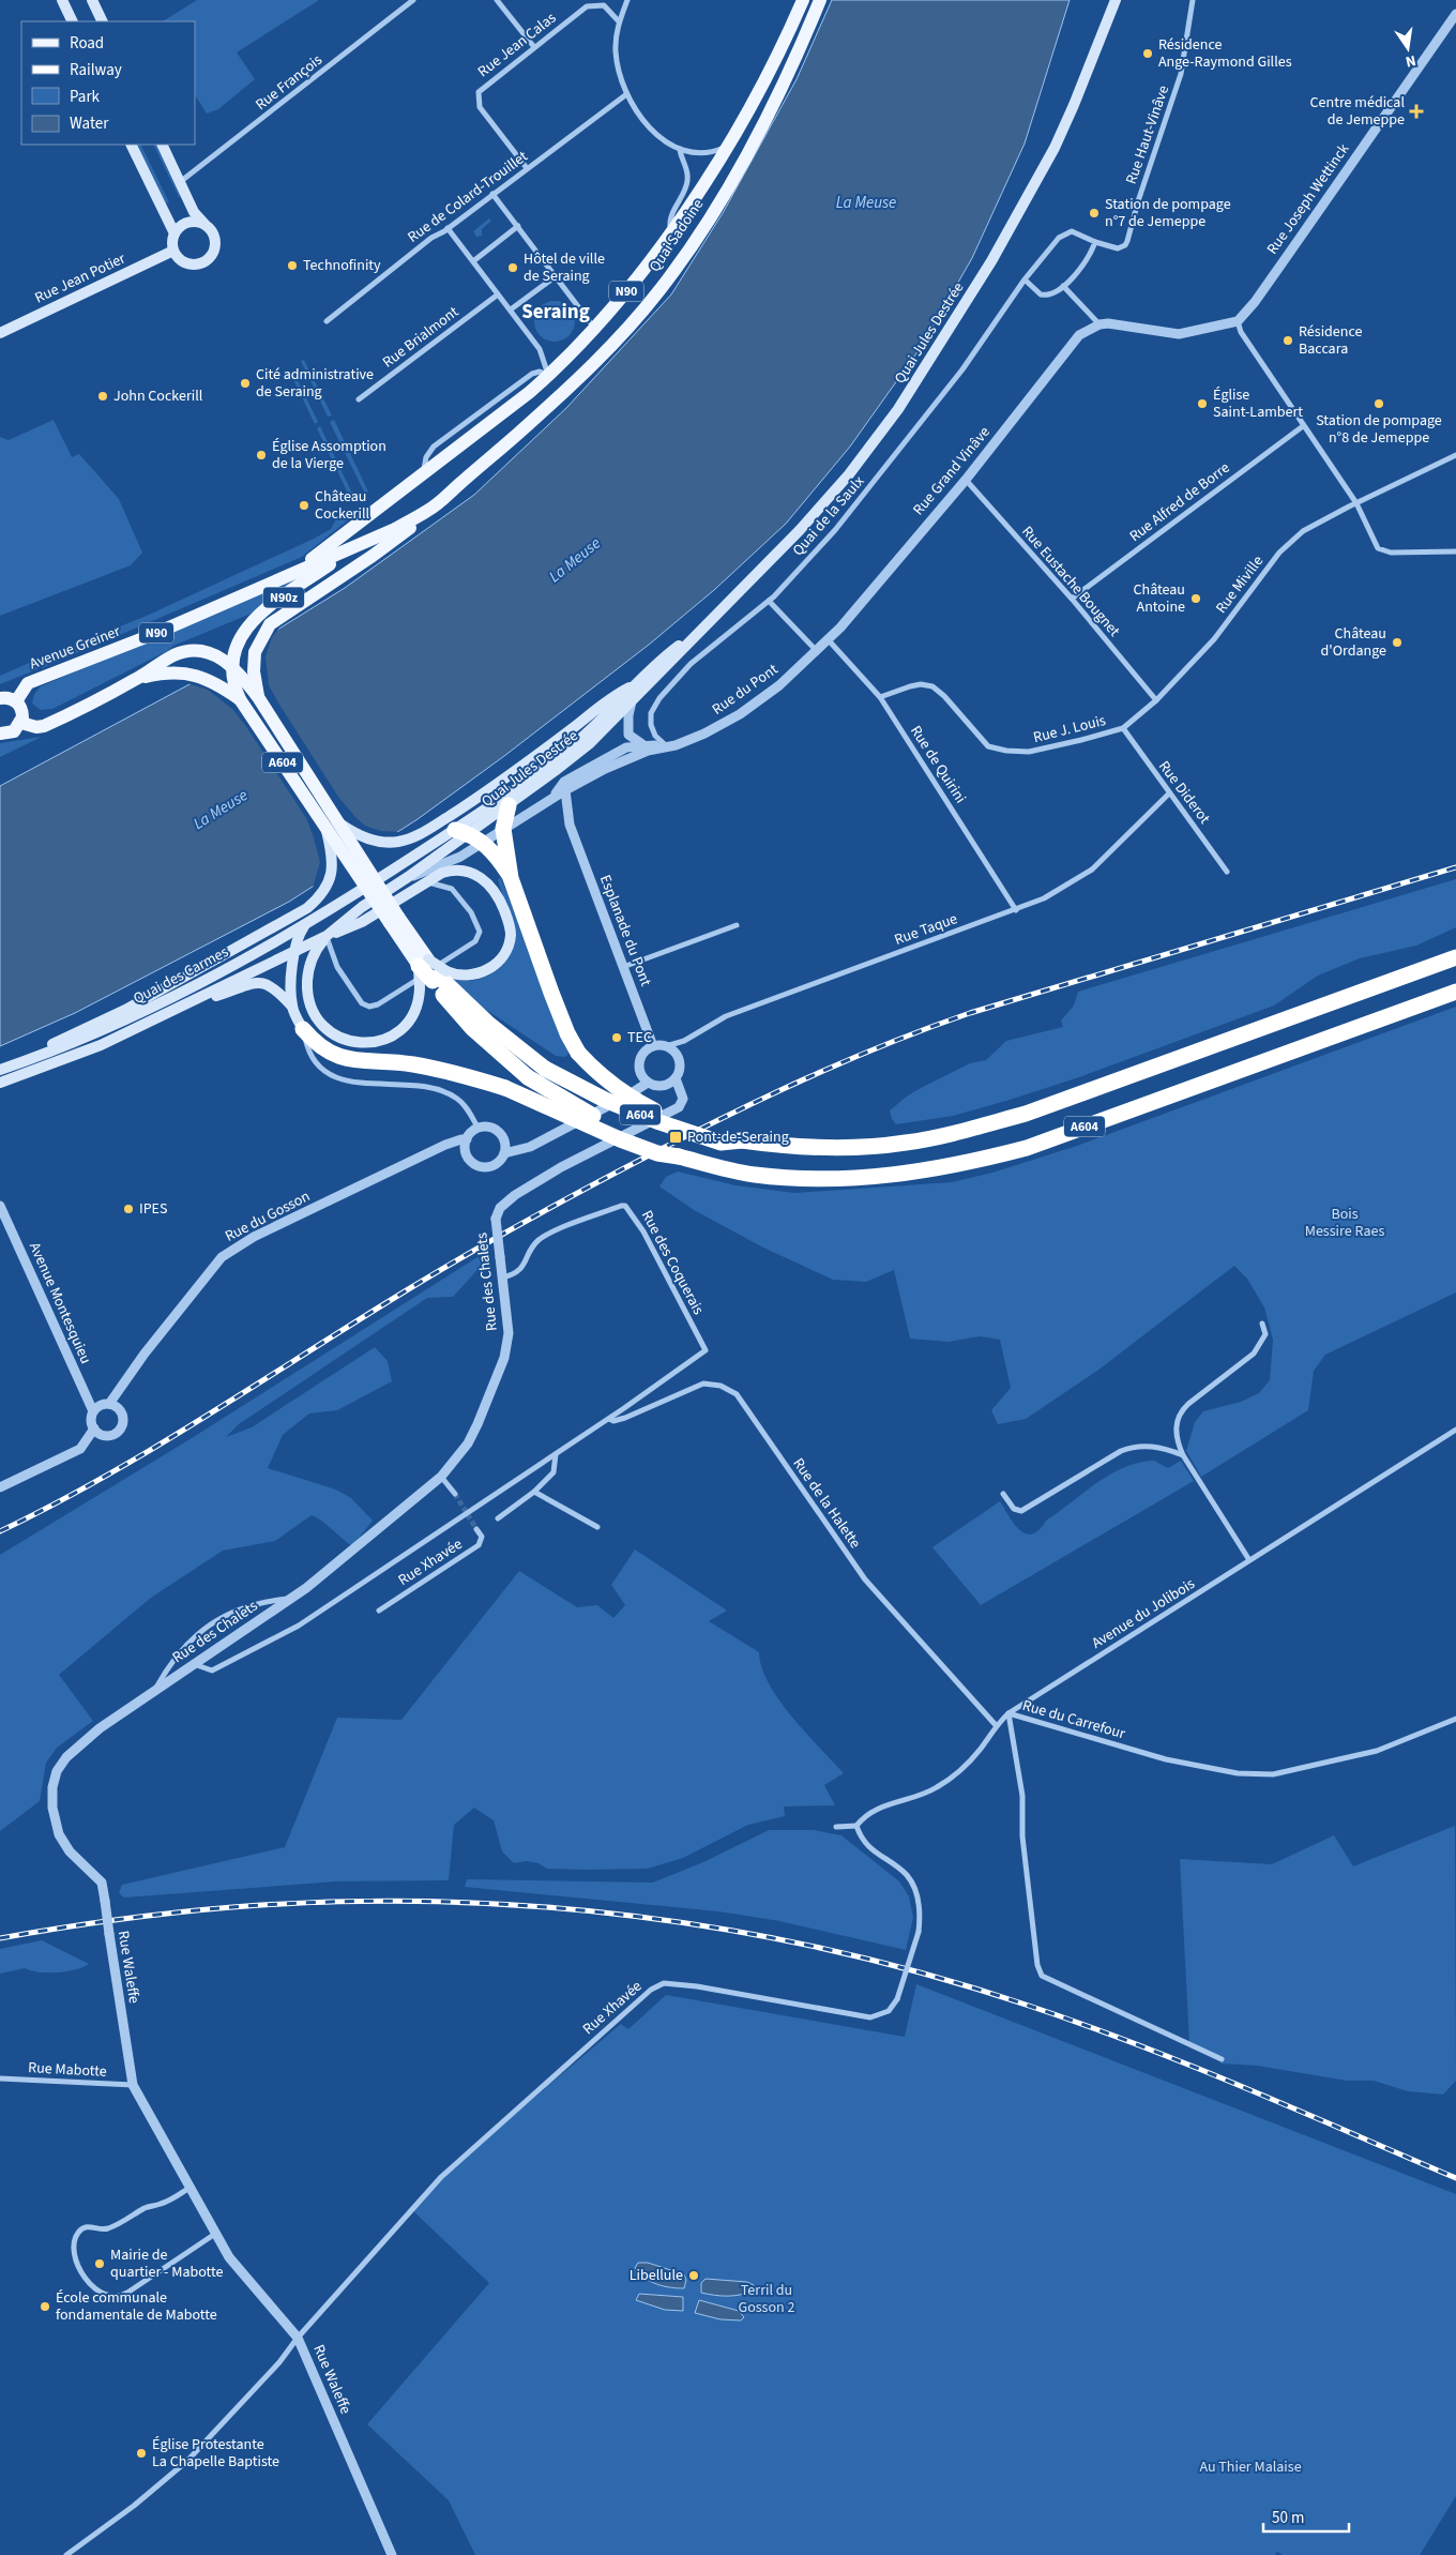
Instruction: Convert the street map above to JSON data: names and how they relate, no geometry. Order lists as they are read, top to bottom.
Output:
{
  "streets": {
    "highway": ["A604"],
    "main road": [
      "Quai Sadoine",
      "Rue Jean Potier",
      "N90",
      "Quai Jules Destrée",
      "N90z",
      "Avenue Greiner",
      "Quai des Carmes"
    ],
    "street": [
      "Rue Jean Calas",
      "Rue François",
      "Rue Haut-Vinâve",
      "Rue de Colard-Trouillet",
      "Rue Joseph Wettinck",
      "Rue Brialmont",
      "Rue Grand Vinâve",
      "Rue Alfred de Borre",
      "Quai de la Saulx",
      "Rue Eustache Bougnet",
      "Rue Miville",
      "Rue du Pont",
      "Rue J. Louis",
      "Rue de Quirini",
      "Rue Diderot",
      "Rue Taque",
      "Esplanade du Pont",
      "Rue du Gosson",
      "Rue des Coquerais",
      "Rue des Chalets",
      "Avenue Montesquieu",
      "Rue de la Halette",
      "Rue Xhavée",
      "Avenue du Jolibois",
      "Rue du Carrefour",
      "Rue Waleffe",
      "Rue Mabotte"
    ]
  },
  "crossings": [
    ["Rue Jean Calas", "Rue de Colard-Trouillet"],
    ["Rue Haut-Vinâve", "Quai de la Saulx"],
    ["Quai Sadoine", "N90z"],
    ["Quai Sadoine", "Avenue Greiner"],
    ["Quai Jules Destrée", "A604"],
    ["Quai Jules Destrée", "Quai des Carmes"],
    ["Rue Grand Vinâve", "Rue Eustache Bougnet"],
    ["Rue Grand Vinâve", "Rue du Pont"],
    ["Rue Grand Vinâve", "Rue de Quirini"],
    ["Rue Alfred de Borre", "Rue Eustache Bougnet"],
    ["Quai de la Saulx", "Rue du Pont"],
    ["Rue Eustache Bougnet", "Rue Miville"],
    ["Rue Eustache Bougnet", "Rue J. Louis"],
    ["Rue Miville", "Rue J. Louis"],
    ["N90z", "Avenue Greiner"],
    ["N90z", "A604"],
    ["Rue du Pont", "Rue de Quirini"],
    ["Rue J. Louis", "Rue de Quirini"],
    ["Rue J. Louis", "Rue Diderot"],
    ["A604", "Quai des Carmes"],
    ["Rue de Quirini", "Rue Taque"],
    ["Rue Diderot", "Rue Taque"],
    ["Rue Taque", "Esplanade du Pont"],
    ["Rue Taque", "Rue des Chalets"],
    ["Esplanade du Pont", "Rue des Chalets"],
    ["Rue du Gosson", "Avenue Montesquieu"],
    ["Rue des Coquerais", "Rue des Chalets"],
    ["Rue des Coquerais", "Rue de la Halette"],
    ["Rue des Chalets", "Rue Waleffe"],
    ["Rue de la Halette", "Avenue du Jolibois"],
    ["Rue Xhavée", "Avenue du Jolibois"],
    ["Rue Xhavée", "Rue Waleffe"],
    ["Avenue du Jolibois", "Rue du Carrefour"],
    ["Rue Waleffe", "Rue Mabotte"]
  ],
  "districts": ["Seraing"],
  "water": ["La Meuse"],
  "parks": ["Bois Messire Raes", "Terril du Gosson 2", "Au Thier Malaise"],
  "places": {
    "other": [
      "Résidence Ange-Raymond Gilles",
      "Station de pompage n°7 de Jemeppe",
      "Technofinity",
      "Hôtel de ville de Seraing",
      "Résidence Baccara",
      "Cité administrative de Seraing",
      "John Cockerill",
      "Église Saint-Lambert",
      "Station de pompage n°8 de Jemeppe",
      "Église Assomption de la Vierge",
      "Château Cockerill",
      "Château Antoine",
      "Château d'Ordange",
      "TEC",
      "IPES",
      "Mairie de quartier - Mabotte",
      "Libellule",
      "École communale fondamentale de Mabotte",
      "Église Protestante La Chapelle Baptiste"
    ],
    "health": ["Centre médical de Jemeppe"],
    "transit": ["Pont-de-Seraing"]
  },
  "legend": [
    "Road",
    "Railway",
    "Park",
    "Water"
  ],
  "scale_bar": "50 m",
  "north": "bottom"
}
